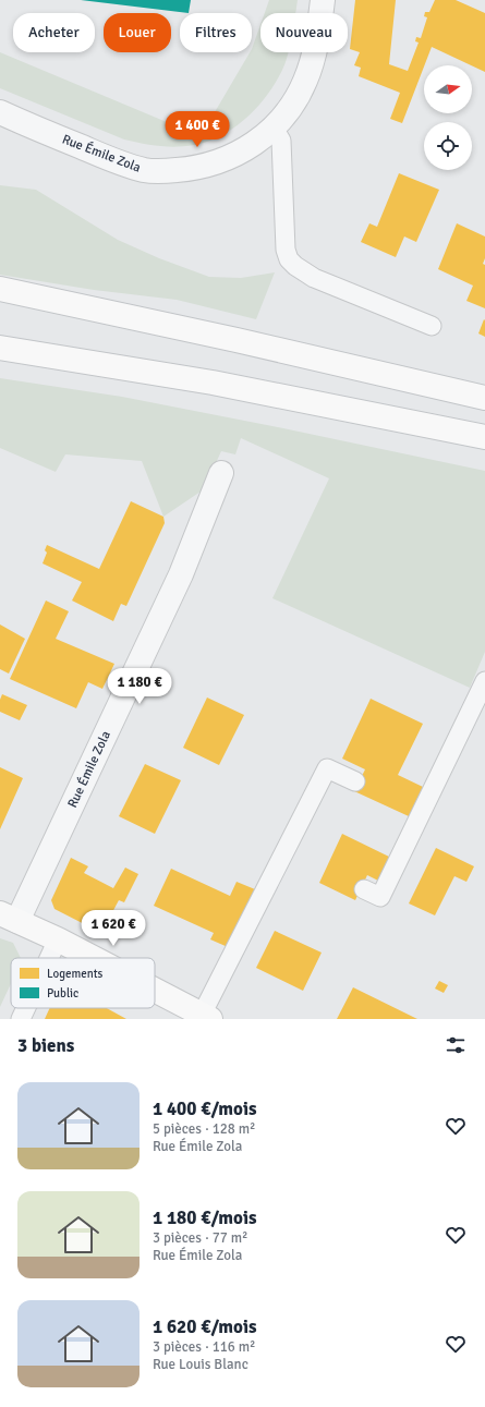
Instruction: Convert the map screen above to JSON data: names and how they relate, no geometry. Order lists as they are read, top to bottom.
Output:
{
  "streets": {
    "street": ["Rue Émile Zola"]
  },
  "legend": ["Logements", "Public"],
  "north": "right",
  "page": {
    "chip": [
      "Acheter",
      "Louer",
      "Filtres",
      "Nouveau"
    ],
    "price": ["1 400 €", "1 180 €", "1 620 €"],
    "heading": "3 biens",
    "list": [
      {
        "name": "1 400 €/mois",
        "note": "5 pièces · 128 m² · Rue Émile Zola"
      },
      {
        "name": "1 180 €/mois",
        "note": "3 pièces · 77 m² · Rue Émile Zola"
      },
      {
        "name": "1 620 €/mois",
        "note": "3 pièces · 116 m² · Rue Louis Blanc"
      }
    ]
  }
}
